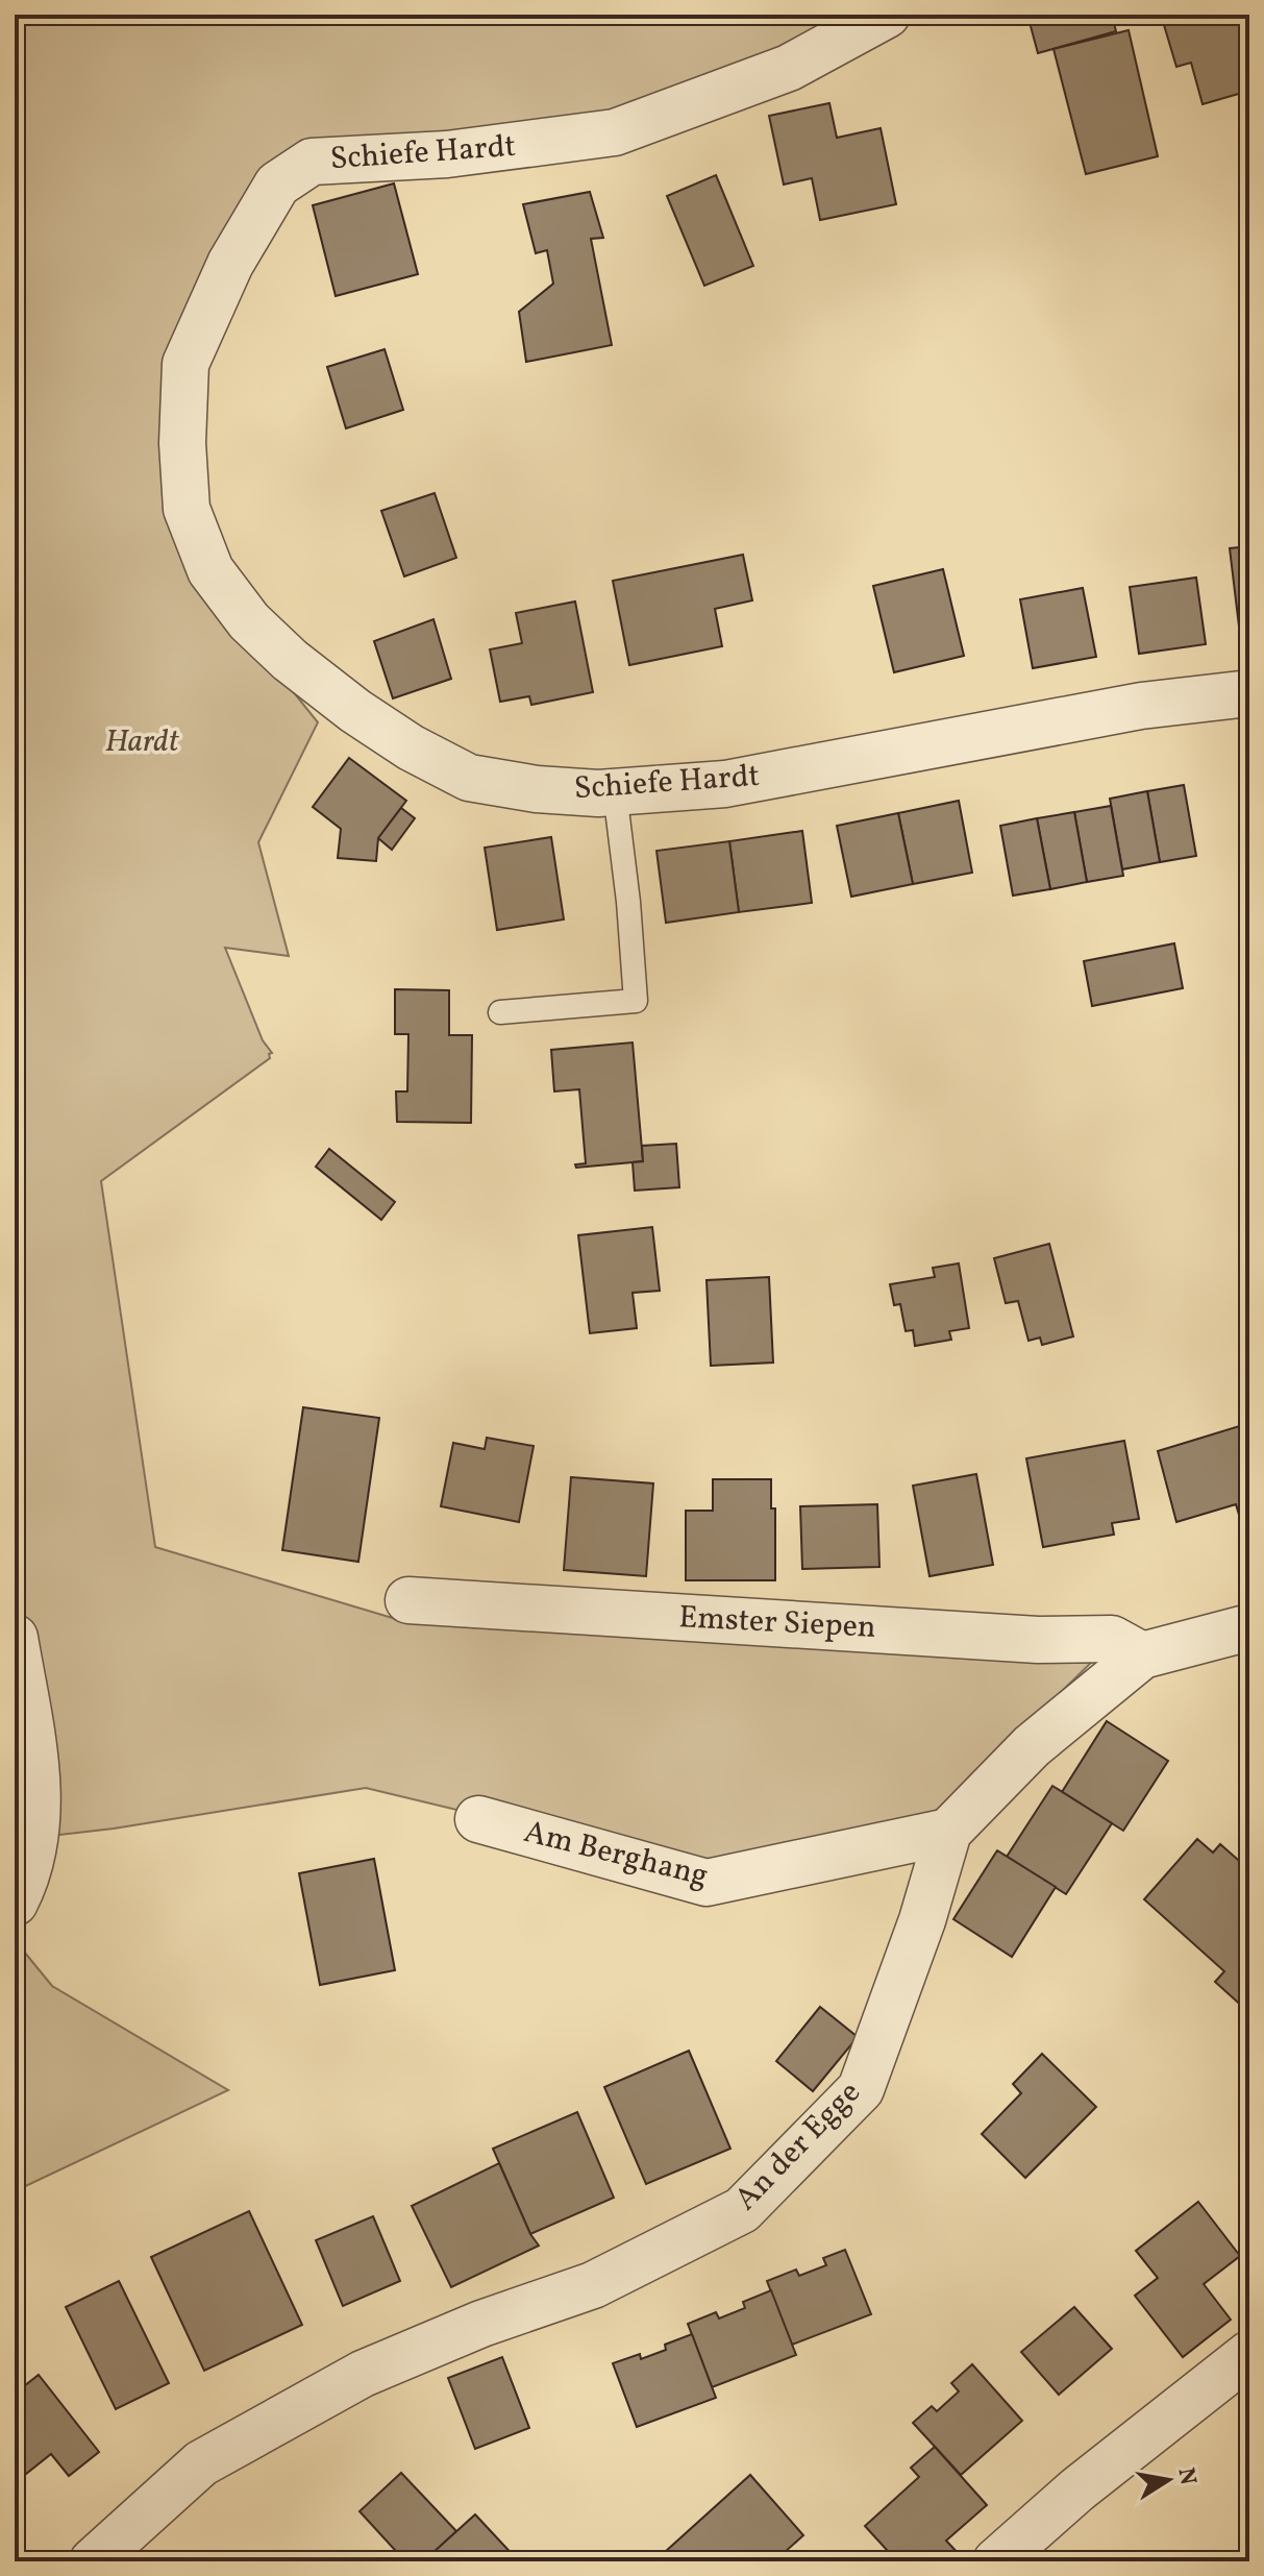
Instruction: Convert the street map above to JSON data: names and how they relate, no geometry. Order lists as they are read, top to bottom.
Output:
{
  "streets": {
    "street": [
      "Schiefe Hardt",
      "Emster Siepen",
      "Am Berghang",
      "An der Egge"
    ]
  },
  "crossings": [
    ["Emster Siepen", "An der Egge"],
    ["Am Berghang", "An der Egge"]
  ],
  "parks": ["Hardt"],
  "north": "right"
}
